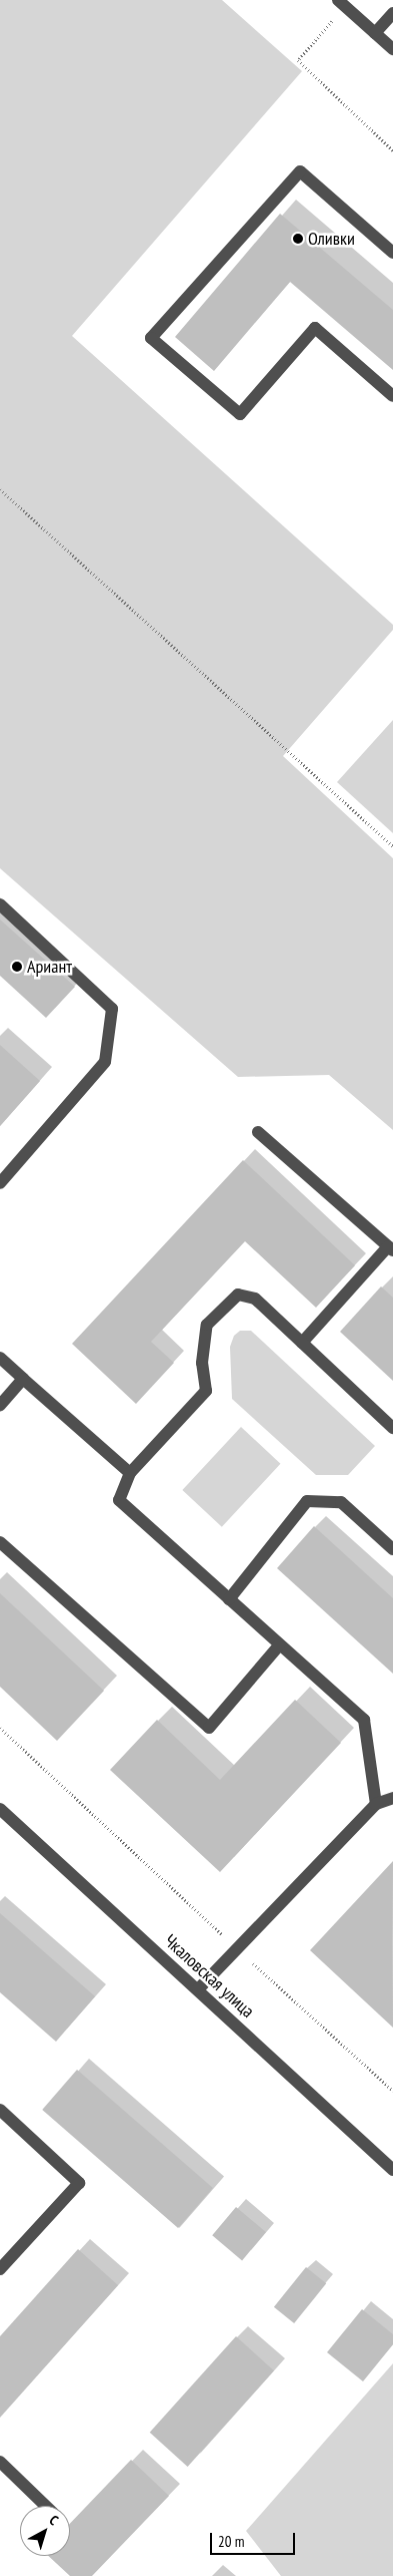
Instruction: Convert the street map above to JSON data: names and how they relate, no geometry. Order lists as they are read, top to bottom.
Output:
{
  "streets": {
    "street": ["Чкаловская улица"]
  },
  "places": ["Оливки", "Ариант"],
  "scale_bar": "20 m",
  "north": "top right"
}
